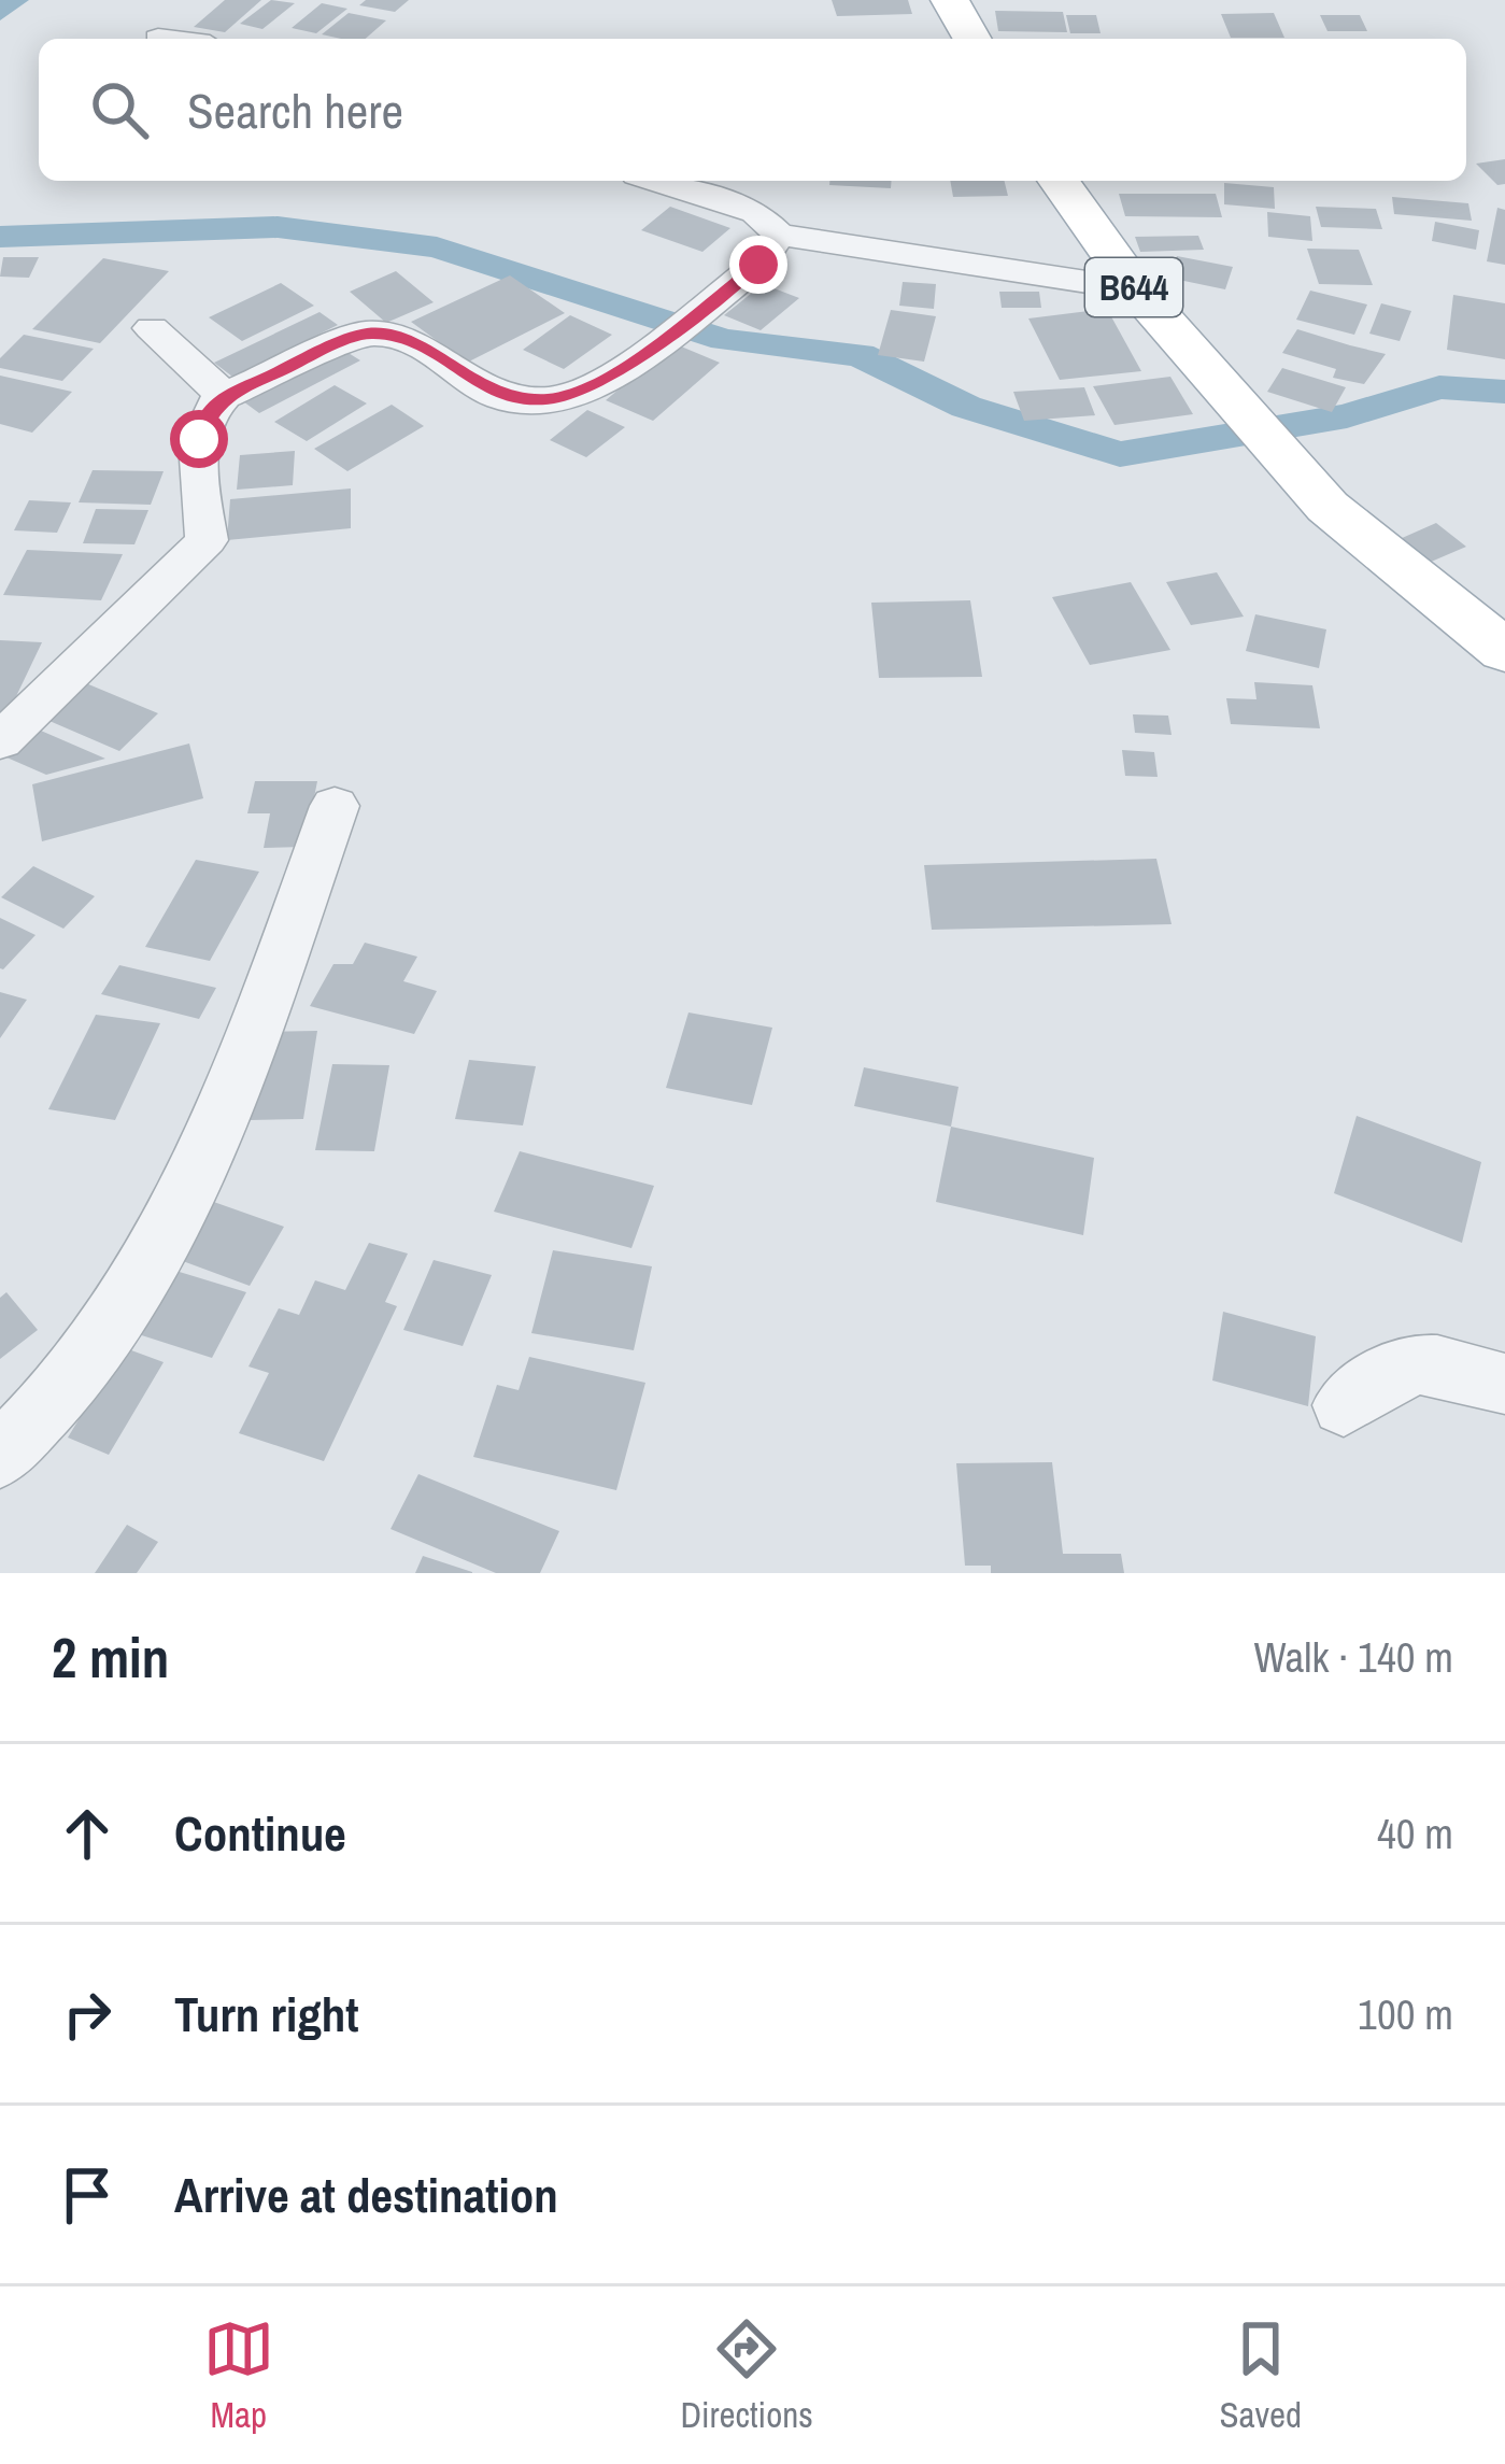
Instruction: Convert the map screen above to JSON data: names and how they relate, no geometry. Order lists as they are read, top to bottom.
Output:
{
  "streets": {
    "main road": ["B644"]
  },
  "page": {
    "search": "Search here",
    "heading": ["2 min", "Walk · 140 m"],
    "list": [
      ["Continue", "40 m"],
      ["Turn right", "100 m"],
      "Arrive at destination"
    ],
    "nav": ["Map", "Directions", "Saved"]
  }
}
